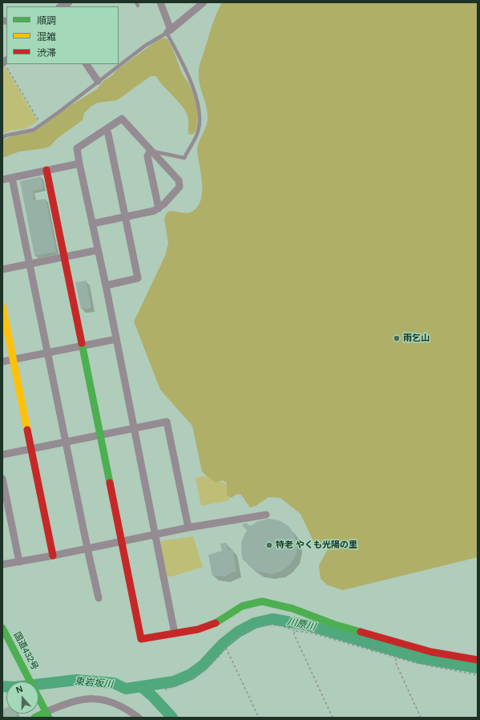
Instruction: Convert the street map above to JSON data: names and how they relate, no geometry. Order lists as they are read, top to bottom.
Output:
{
  "streets": {
    "main road": ["国道432号"]
  },
  "water": ["川原川", "東岩坂川"],
  "places": ["雨乞山", "特老 やくも光陽の里"],
  "legend": ["順調", "混雑", "渋滞"],
  "north": "top"
}
